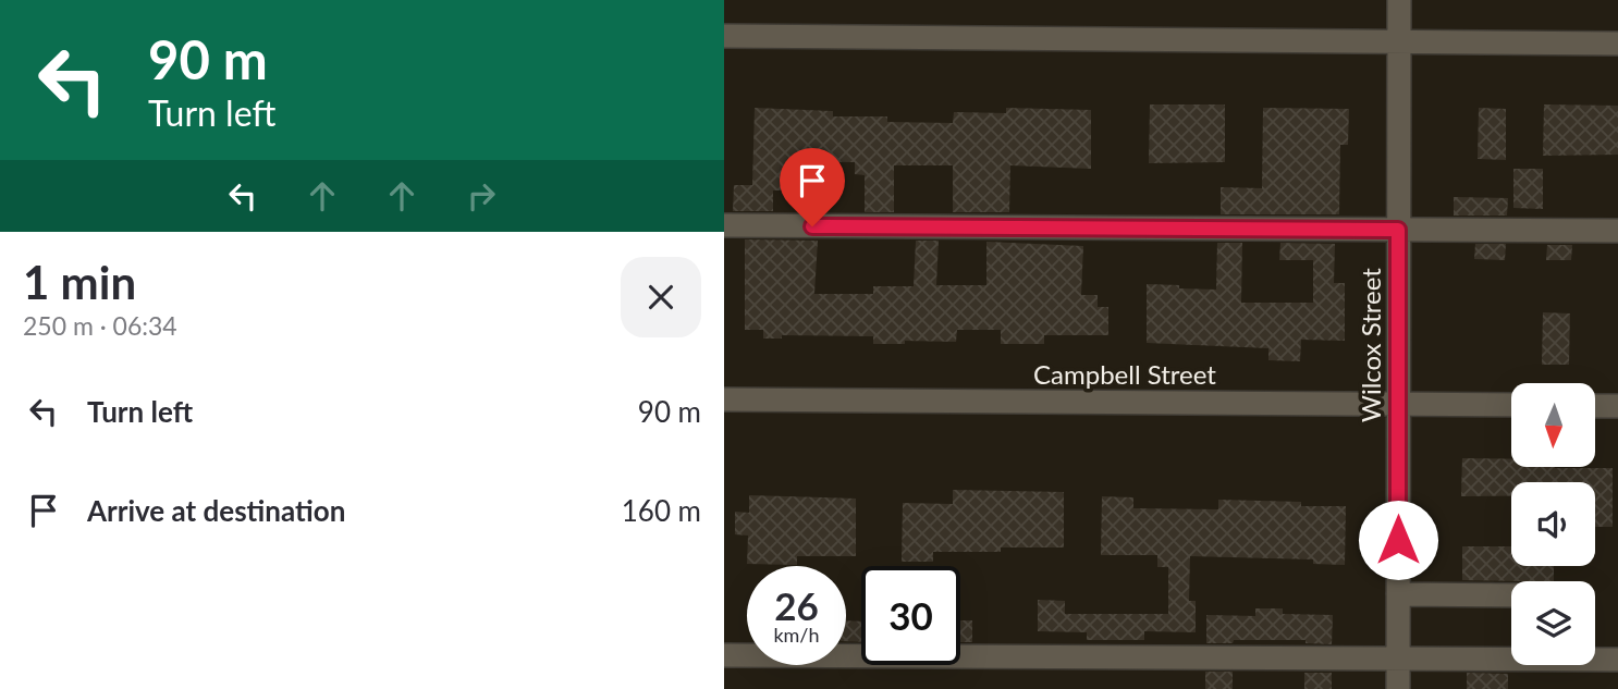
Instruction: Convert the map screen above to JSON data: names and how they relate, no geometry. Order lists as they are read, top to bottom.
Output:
{
  "streets": {
    "street": ["Wilcox Street", "Campbell Street"]
  },
  "crossings": [
    ["Wilcox Street", "Campbell Street"]
  ],
  "north": "bottom",
  "page": {
    "turn": ["90 m", "Turn left"],
    "heading": ["1 min", "250 m · 06:34"],
    "list": [
      {
        "name": "Turn left",
        "value": "90 m"
      },
      {
        "name": "Arrive at destination",
        "value": "160 m"
      }
    ],
    "speed": "26 km/h",
    "limit": "30"
  }
}
